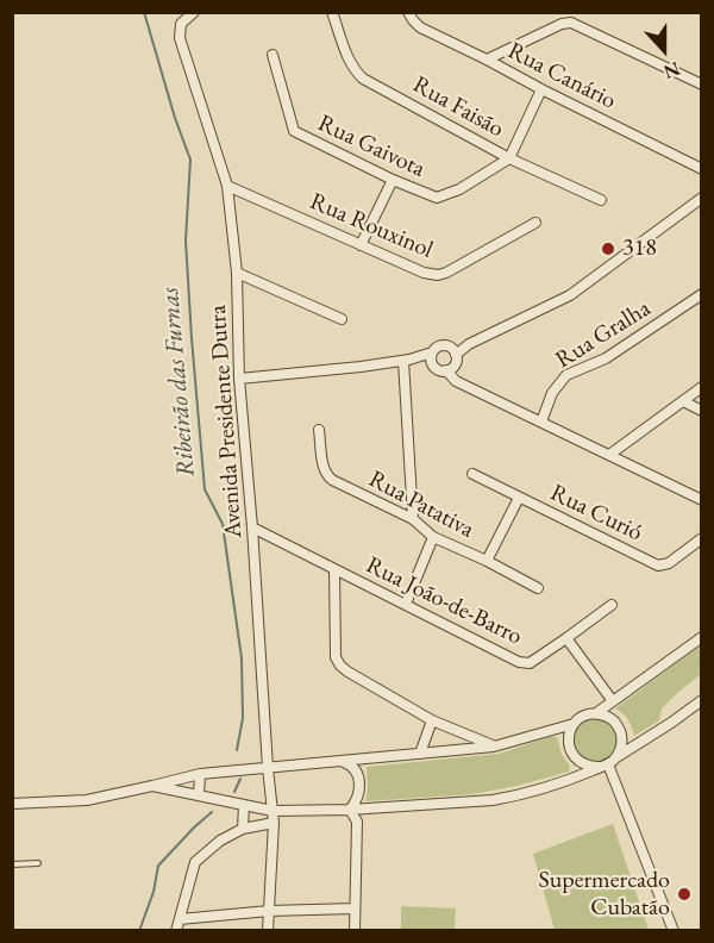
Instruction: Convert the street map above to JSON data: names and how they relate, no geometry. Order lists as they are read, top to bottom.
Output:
{
  "streets": {
    "street": [
      "Rua Canário",
      "Rua Faisão",
      "Rua Gaivota",
      "Rua Rouxinol",
      "Rua Gralha",
      "Avenida Presidente Dutra",
      "Rua Patativa",
      "Rua Curió",
      "Rua João-de-Barro"
    ]
  },
  "crossings": [
    ["Rua Faisão", "Rua Gaivota"],
    ["Rua Rouxinol", "Avenida Presidente Dutra"],
    ["Avenida Presidente Dutra", "Rua João-de-Barro"]
  ],
  "water": ["Ribeirão das Furnas"],
  "places": ["318", "Supermercado Cubatão"],
  "north": "bottom"
}
